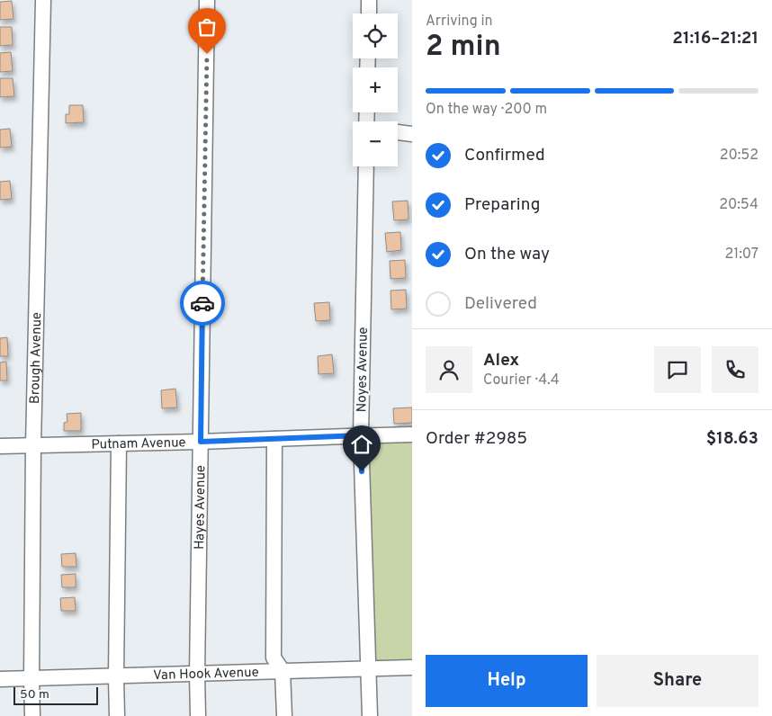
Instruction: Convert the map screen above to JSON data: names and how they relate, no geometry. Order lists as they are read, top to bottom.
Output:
{
  "streets": {
    "street": [
      "Brough Avenue",
      "Noyes Avenue",
      "Putnam Avenue",
      "Hayes Avenue",
      "Van Hook Avenue"
    ]
  },
  "crossings": [
    ["Brough Avenue", "Putnam Avenue"],
    ["Brough Avenue", "Van Hook Avenue"],
    ["Noyes Avenue", "Putnam Avenue"],
    ["Noyes Avenue", "Van Hook Avenue"],
    ["Putnam Avenue", "Hayes Avenue"],
    ["Hayes Avenue", "Van Hook Avenue"]
  ],
  "scale_bar": "50 m",
  "page": {
    "heading": ["2 min", "Arriving in", "21:16–21:21"],
    "panel": [
      "Alex",
      "Courier · 4.4",
      "Order #2985",
      "$18.63"
    ],
    "map_buttons": ["+", "−"],
    "bar": "On the way · 200 m",
    "list": [
      ["Confirmed", "20:52"],
      ["Preparing", "20:54"],
      ["On the way", "21:07"],
      "Delivered"
    ],
    "buttons": ["Help", "Share"],
    "scale": "50 m"
  }
}
